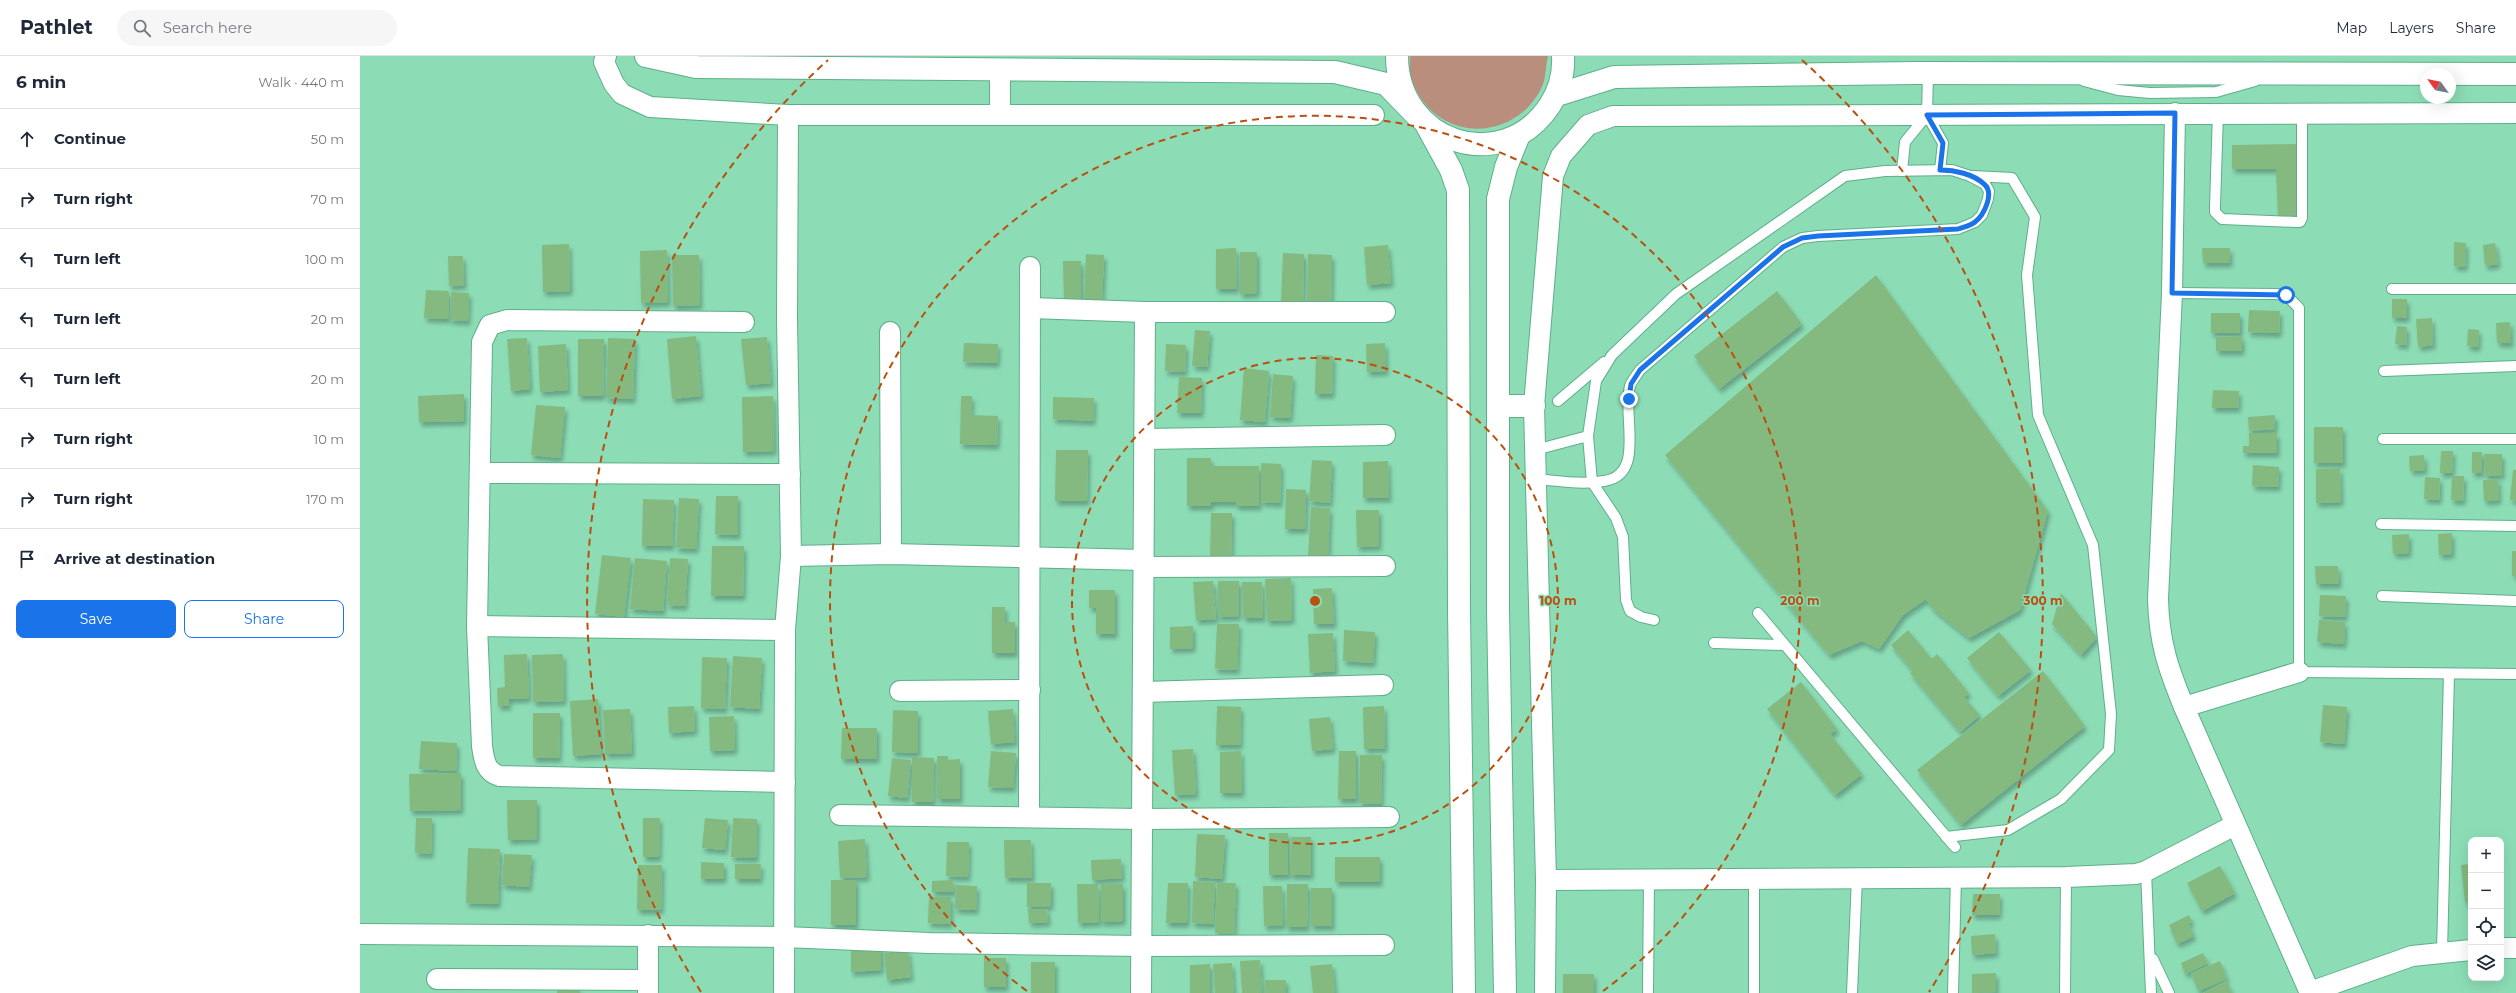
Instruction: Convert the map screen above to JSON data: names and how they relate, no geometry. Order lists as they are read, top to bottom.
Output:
{
  "north": "top left",
  "page": {
    "header": "Pathlet",
    "search": "Search here",
    "nav": ["Map", "Layers", "Share"],
    "heading": ["6 min", "Walk · 440 m"],
    "list": [
      ["Continue", "50 m"],
      ["Turn right", "70 m"],
      ["Turn left", "100 m"],
      ["Turn left", "20 m"],
      ["Turn left", "20 m"],
      ["Turn right", "10 m"],
      ["Turn right", "170 m"],
      "Arrive at destination"
    ],
    "buttons": ["Save", "Share"],
    "map_buttons": ["+", "−"]
  },
  "rings": ["100 m", "200 m", "300 m"]
}
